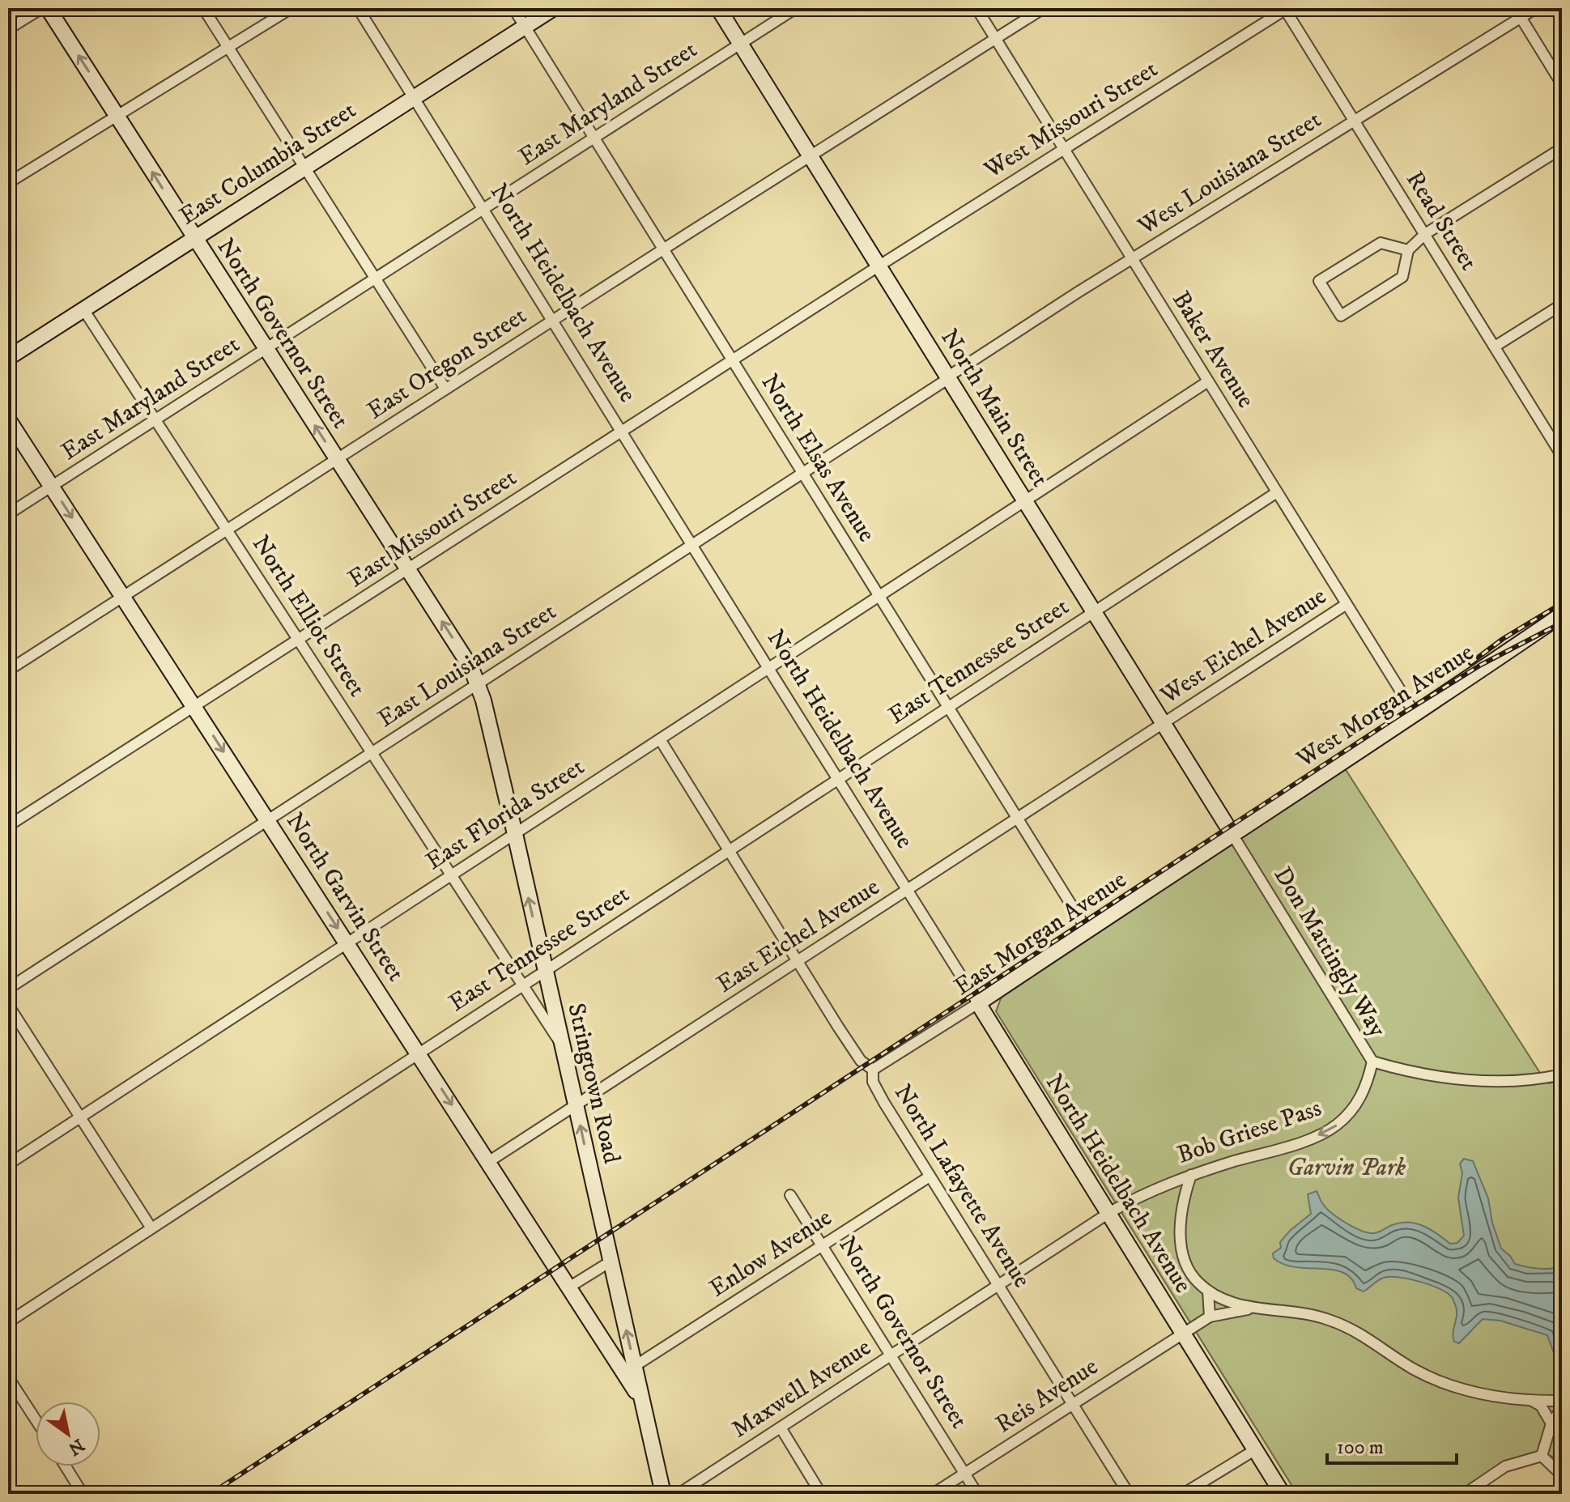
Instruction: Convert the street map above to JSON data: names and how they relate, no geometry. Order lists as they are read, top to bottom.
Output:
{
  "streets": {
    "main road": [
      "East Columbia Street",
      "North Heidelbach Avenue",
      "North Governor Street",
      "North Main Street",
      "West Morgan Avenue",
      "North Garvin Street",
      "East Morgan Avenue",
      "Stringtown Road"
    ],
    "street": [
      "East Maryland Street",
      "West Missouri Street",
      "West Louisiana Street",
      "Read Street",
      "Baker Avenue",
      "East Oregon Street",
      "North Elsas Avenue",
      "East Missouri Street",
      "North Elliot Street",
      "West Eichel Avenue",
      "East Tennessee Street",
      "East Louisiana Street",
      "East Florida Street",
      "East Eichel Avenue",
      "Don Mattingly Way",
      "Bob Griese Pass",
      "North Lafayette Avenue",
      "Enlow Avenue",
      "Maxwell Avenue",
      "Reis Avenue"
    ]
  },
  "crossings": [
    ["East Maryland Street", "North Heidelbach Avenue"],
    ["East Maryland Street", "North Governor Street"],
    ["East Maryland Street", "North Main Street"],
    ["East Maryland Street", "North Elsas Avenue"],
    ["East Maryland Street", "North Elliot Street"],
    ["East Maryland Street", "North Garvin Street"],
    ["West Missouri Street", "Read Street"],
    ["West Missouri Street", "Baker Avenue"],
    ["West Missouri Street", "North Main Street"],
    ["West Missouri Street", "East Missouri Street"],
    ["East Columbia Street", "North Heidelbach Avenue"],
    ["East Columbia Street", "North Governor Street"],
    ["East Columbia Street", "North Elsas Avenue"],
    ["East Columbia Street", "North Elliot Street"],
    ["West Louisiana Street", "Read Street"],
    ["West Louisiana Street", "Baker Avenue"],
    ["West Louisiana Street", "North Main Street"],
    ["West Louisiana Street", "East Louisiana Street"],
    ["North Heidelbach Avenue", "East Oregon Street"],
    ["North Heidelbach Avenue", "East Missouri Street"],
    ["North Heidelbach Avenue", "East Tennessee Street"],
    ["North Heidelbach Avenue", "East Louisiana Street"],
    ["North Heidelbach Avenue", "East Florida Street"],
    ["North Heidelbach Avenue", "East Morgan Avenue"],
    ["North Heidelbach Avenue", "East Eichel Avenue"],
    ["North Heidelbach Avenue", "Bob Griese Pass"],
    ["North Heidelbach Avenue", "Maxwell Avenue"],
    ["North Heidelbach Avenue", "Reis Avenue"],
    ["North Governor Street", "East Oregon Street"],
    ["North Governor Street", "East Missouri Street"],
    ["North Governor Street", "East Louisiana Street"],
    ["North Governor Street", "Stringtown Road"],
    ["North Governor Street", "Enlow Avenue"],
    ["North Governor Street", "Maxwell Avenue"],
    ["North Governor Street", "Reis Avenue"],
    ["Baker Avenue", "East Oregon Street"],
    ["Baker Avenue", "West Eichel Avenue"],
    ["Baker Avenue", "East Tennessee Street"],
    ["Baker Avenue", "West Morgan Avenue"],
    ["Baker Avenue", "East Florida Street"],
    ["East Oregon Street", "North Main Street"],
    ["East Oregon Street", "North Elsas Avenue"],
    ["East Oregon Street", "North Elliot Street"],
    ["East Oregon Street", "North Garvin Street"],
    ["North Main Street", "East Missouri Street"],
    ["North Main Street", "West Eichel Avenue"],
    ["North Main Street", "East Tennessee Street"],
    ["North Main Street", "East Louisiana Street"],
    ["North Main Street", "West Morgan Avenue"],
    ["North Main Street", "East Florida Street"],
    ["North Main Street", "East Morgan Avenue"],
    ["North Main Street", "East Eichel Avenue"],
    ["North Main Street", "Don Mattingly Way"],
    ["North Elsas Avenue", "East Missouri Street"],
    ["North Elsas Avenue", "East Tennessee Street"],
    ["North Elsas Avenue", "East Louisiana Street"],
    ["North Elsas Avenue", "East Florida Street"],
    ["North Elsas Avenue", "East Morgan Avenue"],
    ["North Elsas Avenue", "East Eichel Avenue"],
    ["East Missouri Street", "North Elliot Street"],
    ["East Missouri Street", "North Garvin Street"],
    ["North Elliot Street", "East Tennessee Street"],
    ["North Elliot Street", "East Louisiana Street"],
    ["North Elliot Street", "East Florida Street"],
    ["North Elliot Street", "Stringtown Road"],
    ["West Eichel Avenue", "East Eichel Avenue"],
    ["East Tennessee Street", "North Garvin Street"],
    ["East Tennessee Street", "Stringtown Road"],
    ["East Tennessee Street", "North Lafayette Avenue"],
    ["East Louisiana Street", "North Garvin Street"],
    ["East Louisiana Street", "Stringtown Road"],
    ["West Morgan Avenue", "East Morgan Avenue"],
    ["West Morgan Avenue", "Don Mattingly Way"],
    ["East Florida Street", "North Garvin Street"],
    ["East Florida Street", "Stringtown Road"],
    ["East Florida Street", "North Lafayette Avenue"],
    ["North Garvin Street", "East Eichel Avenue"],
    ["North Garvin Street", "Stringtown Road"],
    ["East Morgan Avenue", "Don Mattingly Way"],
    ["East Morgan Avenue", "North Lafayette Avenue"],
    ["East Eichel Avenue", "Stringtown Road"],
    ["East Eichel Avenue", "North Lafayette Avenue"],
    ["Don Mattingly Way", "Bob Griese Pass"],
    ["Stringtown Road", "Enlow Avenue"],
    ["Bob Griese Pass", "Maxwell Avenue"],
    ["North Lafayette Avenue", "Enlow Avenue"],
    ["North Lafayette Avenue", "Maxwell Avenue"],
    ["North Lafayette Avenue", "Reis Avenue"]
  ],
  "one_way": [
    "North Governor Street",
    "North Garvin Street",
    "Stringtown Road",
    "Bob Griese Pass"
  ],
  "parks": ["Garvin Park"],
  "scale_bar": "100 m",
  "north": "bottom right"
}
